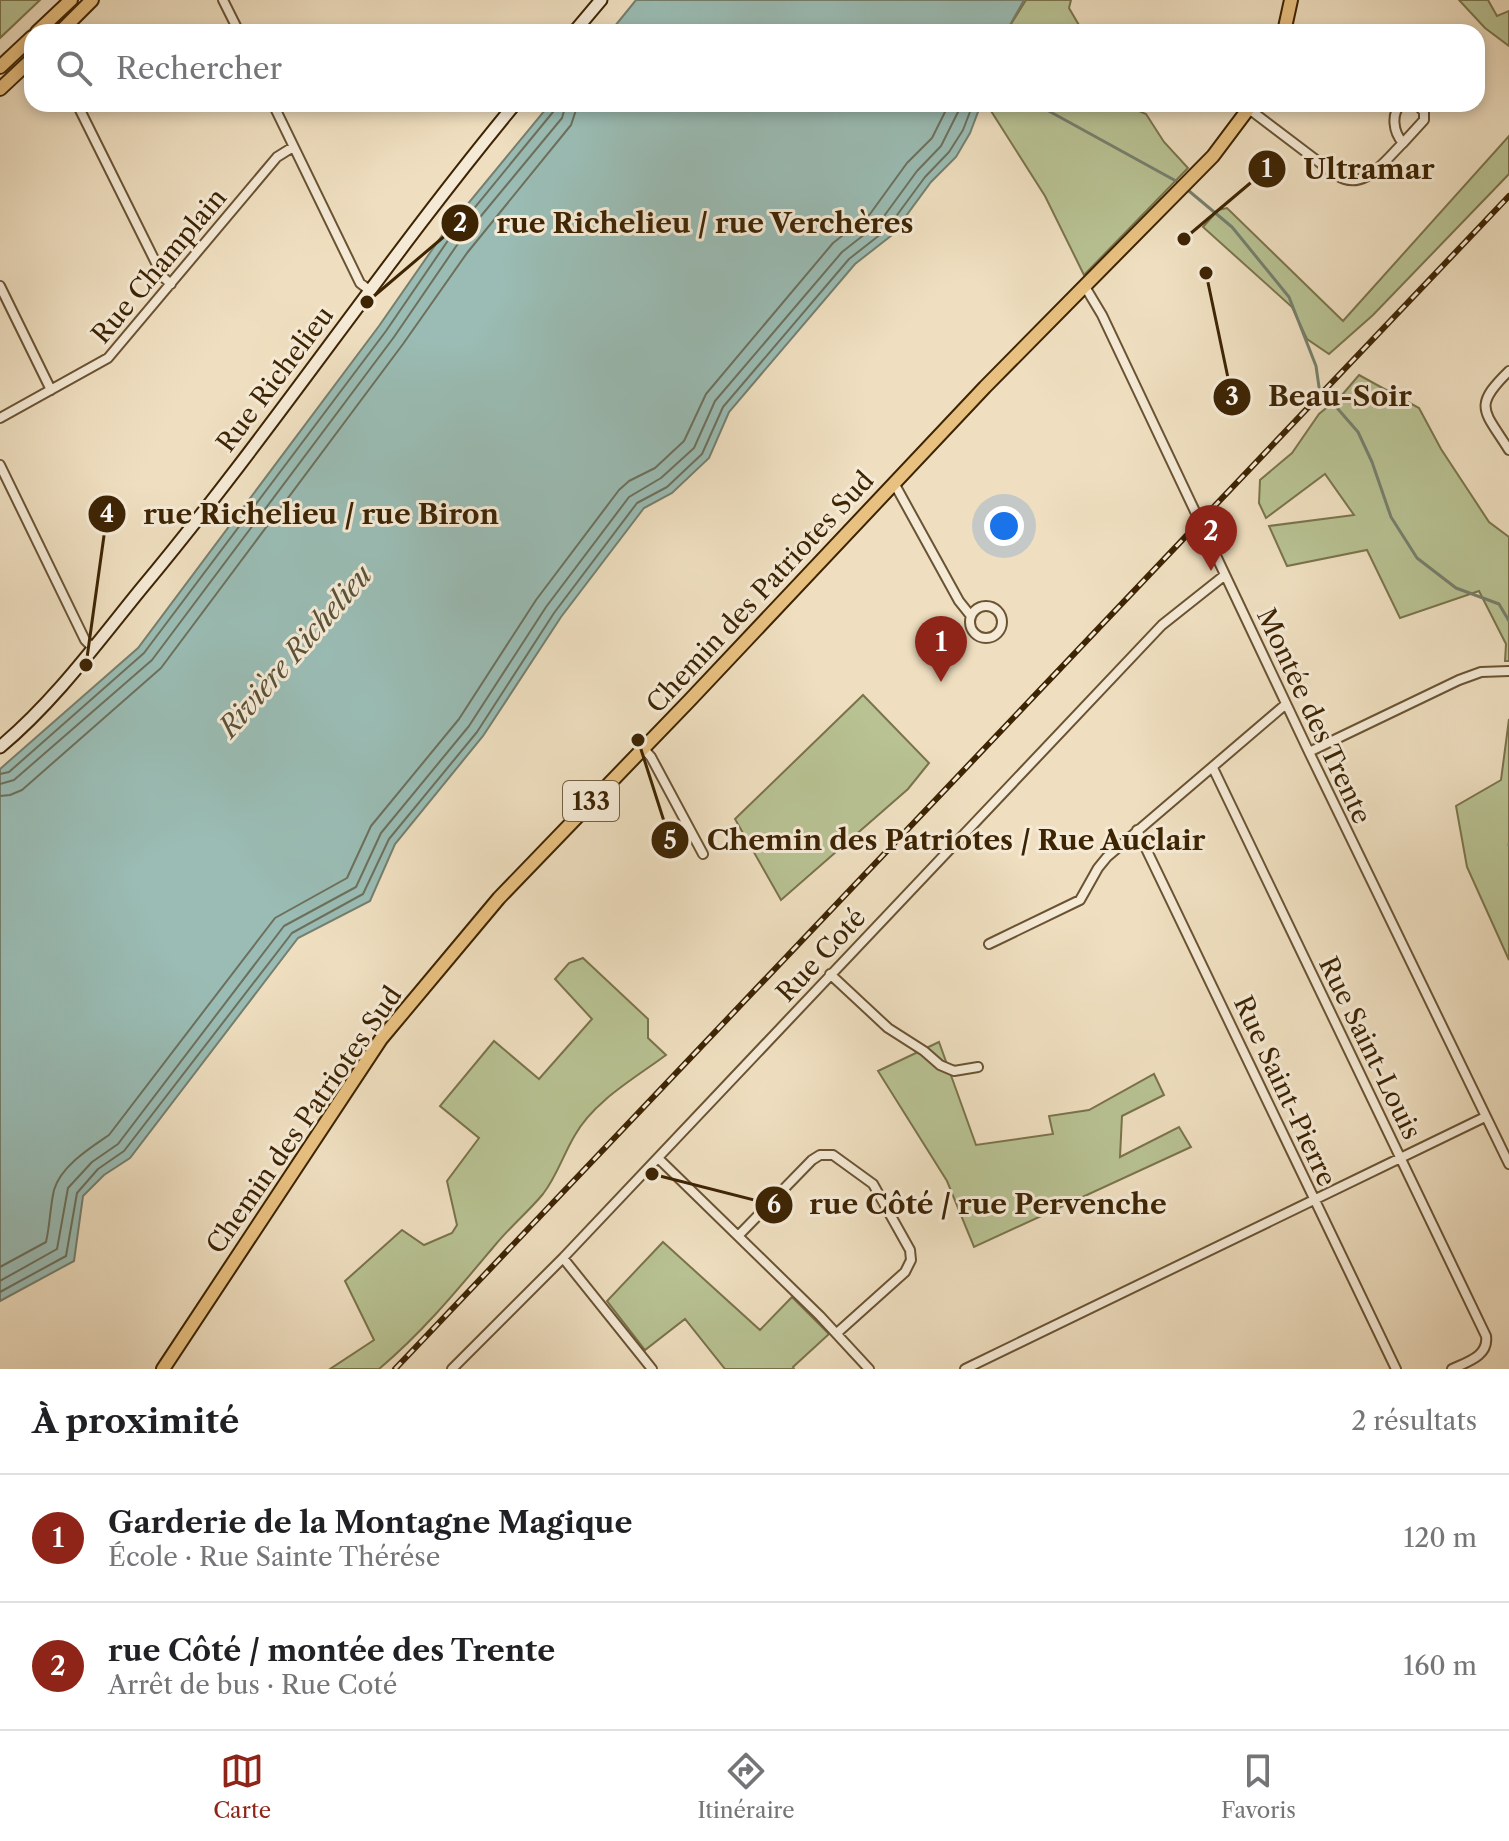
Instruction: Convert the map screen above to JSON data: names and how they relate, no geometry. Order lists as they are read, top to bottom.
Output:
{
  "streets": {
    "main road": ["Rue Richelieu", "Chemin des Patriotes Sud", "133"],
    "street": [
      "Rue Champlain",
      "Montée des Trente",
      "Rue Coté",
      "Rue Saint-Louis",
      "Rue Saint-Pierre"
    ]
  },
  "crossings": [
    ["Chemin des Patriotes Sud", "Montée des Trente"],
    ["Montée des Trente", "Rue Coté"]
  ],
  "water": ["Rivière Richelieu"],
  "places": [
    "Ultramar",
    "Beau-Soir",
    "rue Richelieu / rue Verchères",
    "rue Richelieu / rue Biron",
    "Chemin des Patriotes / Rue Auclair",
    "rue Côté / rue Pervenche"
  ],
  "page": {
    "search": "Rechercher",
    "pins": ["2", "1"],
    "heading": ["À proximité", "2 résultats"],
    "list": [
      {
        "mark": "1",
        "name": "Garderie de la Montagne Magique",
        "note": "École · Rue Sainte Thérése",
        "value": "120 m"
      },
      {
        "mark": "2",
        "name": "rue Côté / montée des Trente",
        "note": "Arrêt de bus · Rue Coté",
        "value": "160 m"
      }
    ],
    "nav": ["Carte", "Itinéraire", "Favoris"]
  }
}
